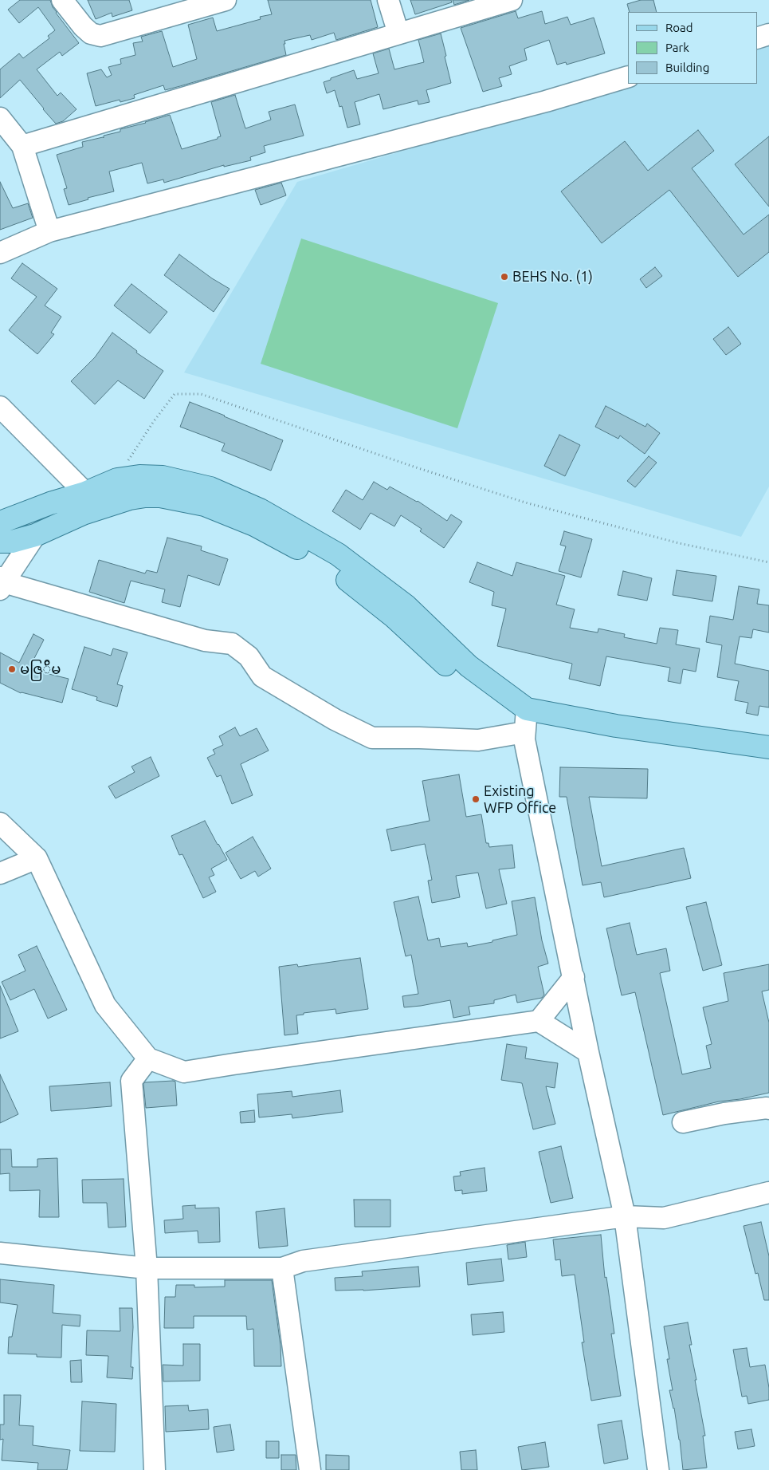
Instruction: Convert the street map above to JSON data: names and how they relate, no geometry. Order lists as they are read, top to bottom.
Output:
{
  "places": ["BEHS No. (1)", "မဇြ်ိမ", "Existing WFP Office"],
  "legend": ["Road", "Park", "Building"]
}
